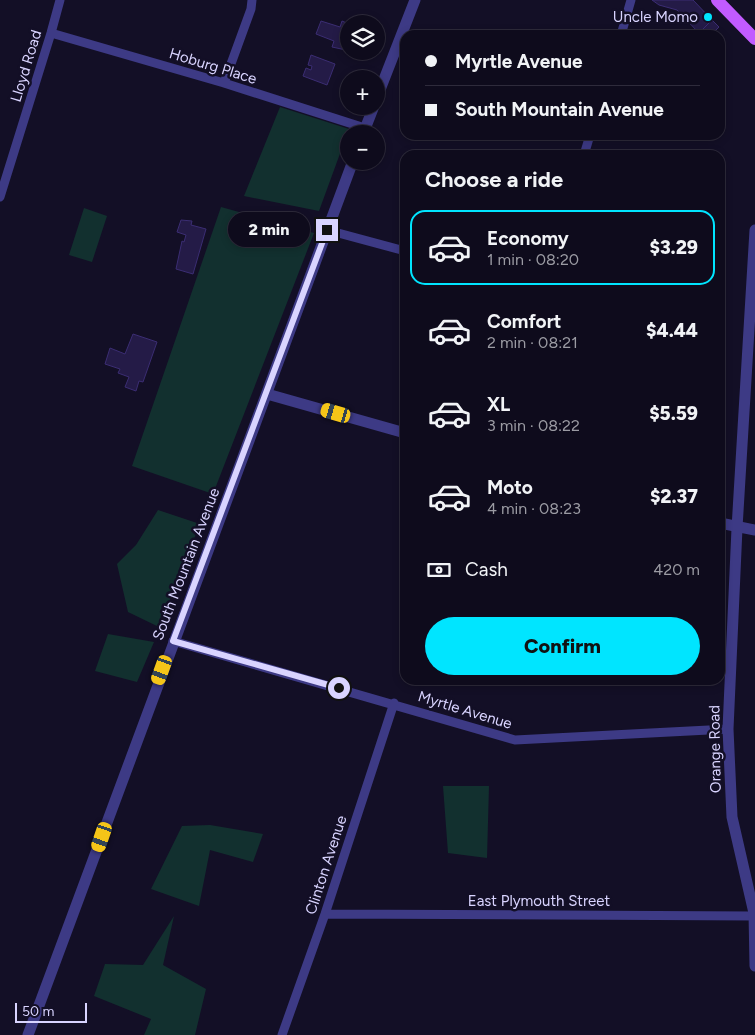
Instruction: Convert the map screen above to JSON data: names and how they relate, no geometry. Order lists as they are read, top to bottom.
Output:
{
  "streets": {
    "street": [
      "Lloyd Road",
      "Hoburg Place",
      "South Mountain Avenue",
      "Myrtle Avenue",
      "Orange Road",
      "Clinton Avenue",
      "East Plymouth Street"
    ]
  },
  "crossings": [
    ["Lloyd Road", "Hoburg Place"],
    ["South Mountain Avenue", "Myrtle Avenue"],
    ["Myrtle Avenue", "Orange Road"],
    ["Myrtle Avenue", "Clinton Avenue"],
    ["Orange Road", "East Plymouth Street"],
    ["Clinton Avenue", "East Plymouth Street"]
  ],
  "places": ["Uncle Momo"],
  "scale_bar": "50 m",
  "page": {
    "map_buttons": ["+", "−"],
    "banner": ["Myrtle Avenue", "South Mountain Avenue"],
    "heading": "Choose a ride",
    "list": [
      {
        "name": "Economy",
        "note": "1 min · 08:20",
        "value": "$3.29"
      },
      {
        "name": "Comfort",
        "note": "2 min · 08:21",
        "value": "$4.44"
      },
      {
        "name": "XL",
        "note": "3 min · 08:22",
        "value": "$5.59"
      },
      {
        "name": "Moto",
        "note": "4 min · 08:23",
        "value": "$2.37"
      }
    ],
    "bubble": "2 min",
    "pay": ["Cash", "420 m"],
    "buttons": "Confirm",
    "scale": "50 m"
  }
}
